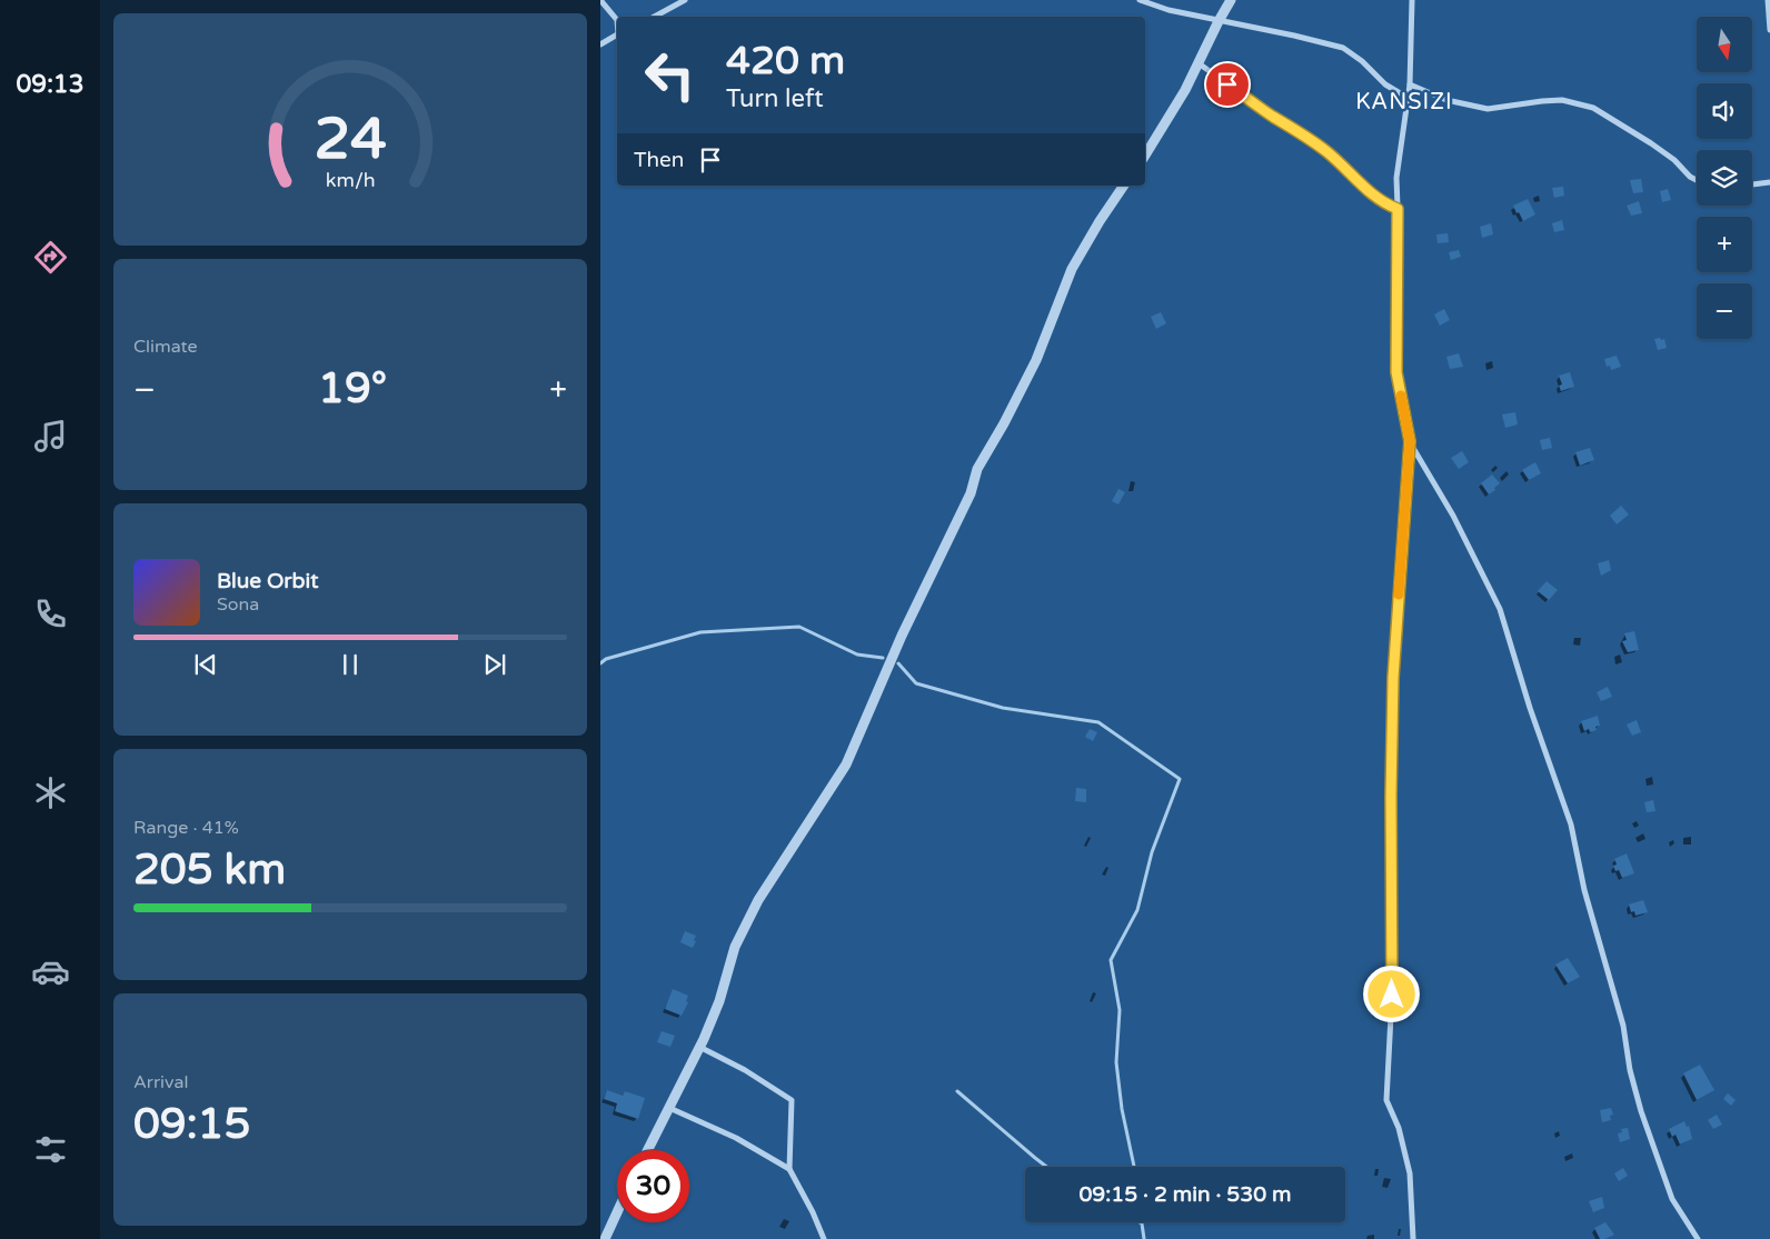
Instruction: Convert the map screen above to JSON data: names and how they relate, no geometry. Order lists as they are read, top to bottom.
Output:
{
  "districts": ["KANSIZI"],
  "north": "bottom",
  "page": {
    "tabs": "09:13",
    "map_buttons": ["+", "−"],
    "turn": ["420 m", "Turn left"],
    "then": "Then",
    "tile": [
      "Climate",
      ["Range · 41%", "205 km"],
      ["Arrival", "09:15"]
    ],
    "heat": ["−", "19°", "+"],
    "song": ["Blue Orbit", "Sona"],
    "limit": "30",
    "trip": "09:15 · 2 min · 530 m",
    "gauge": ["24", "km/h"]
  }
}
